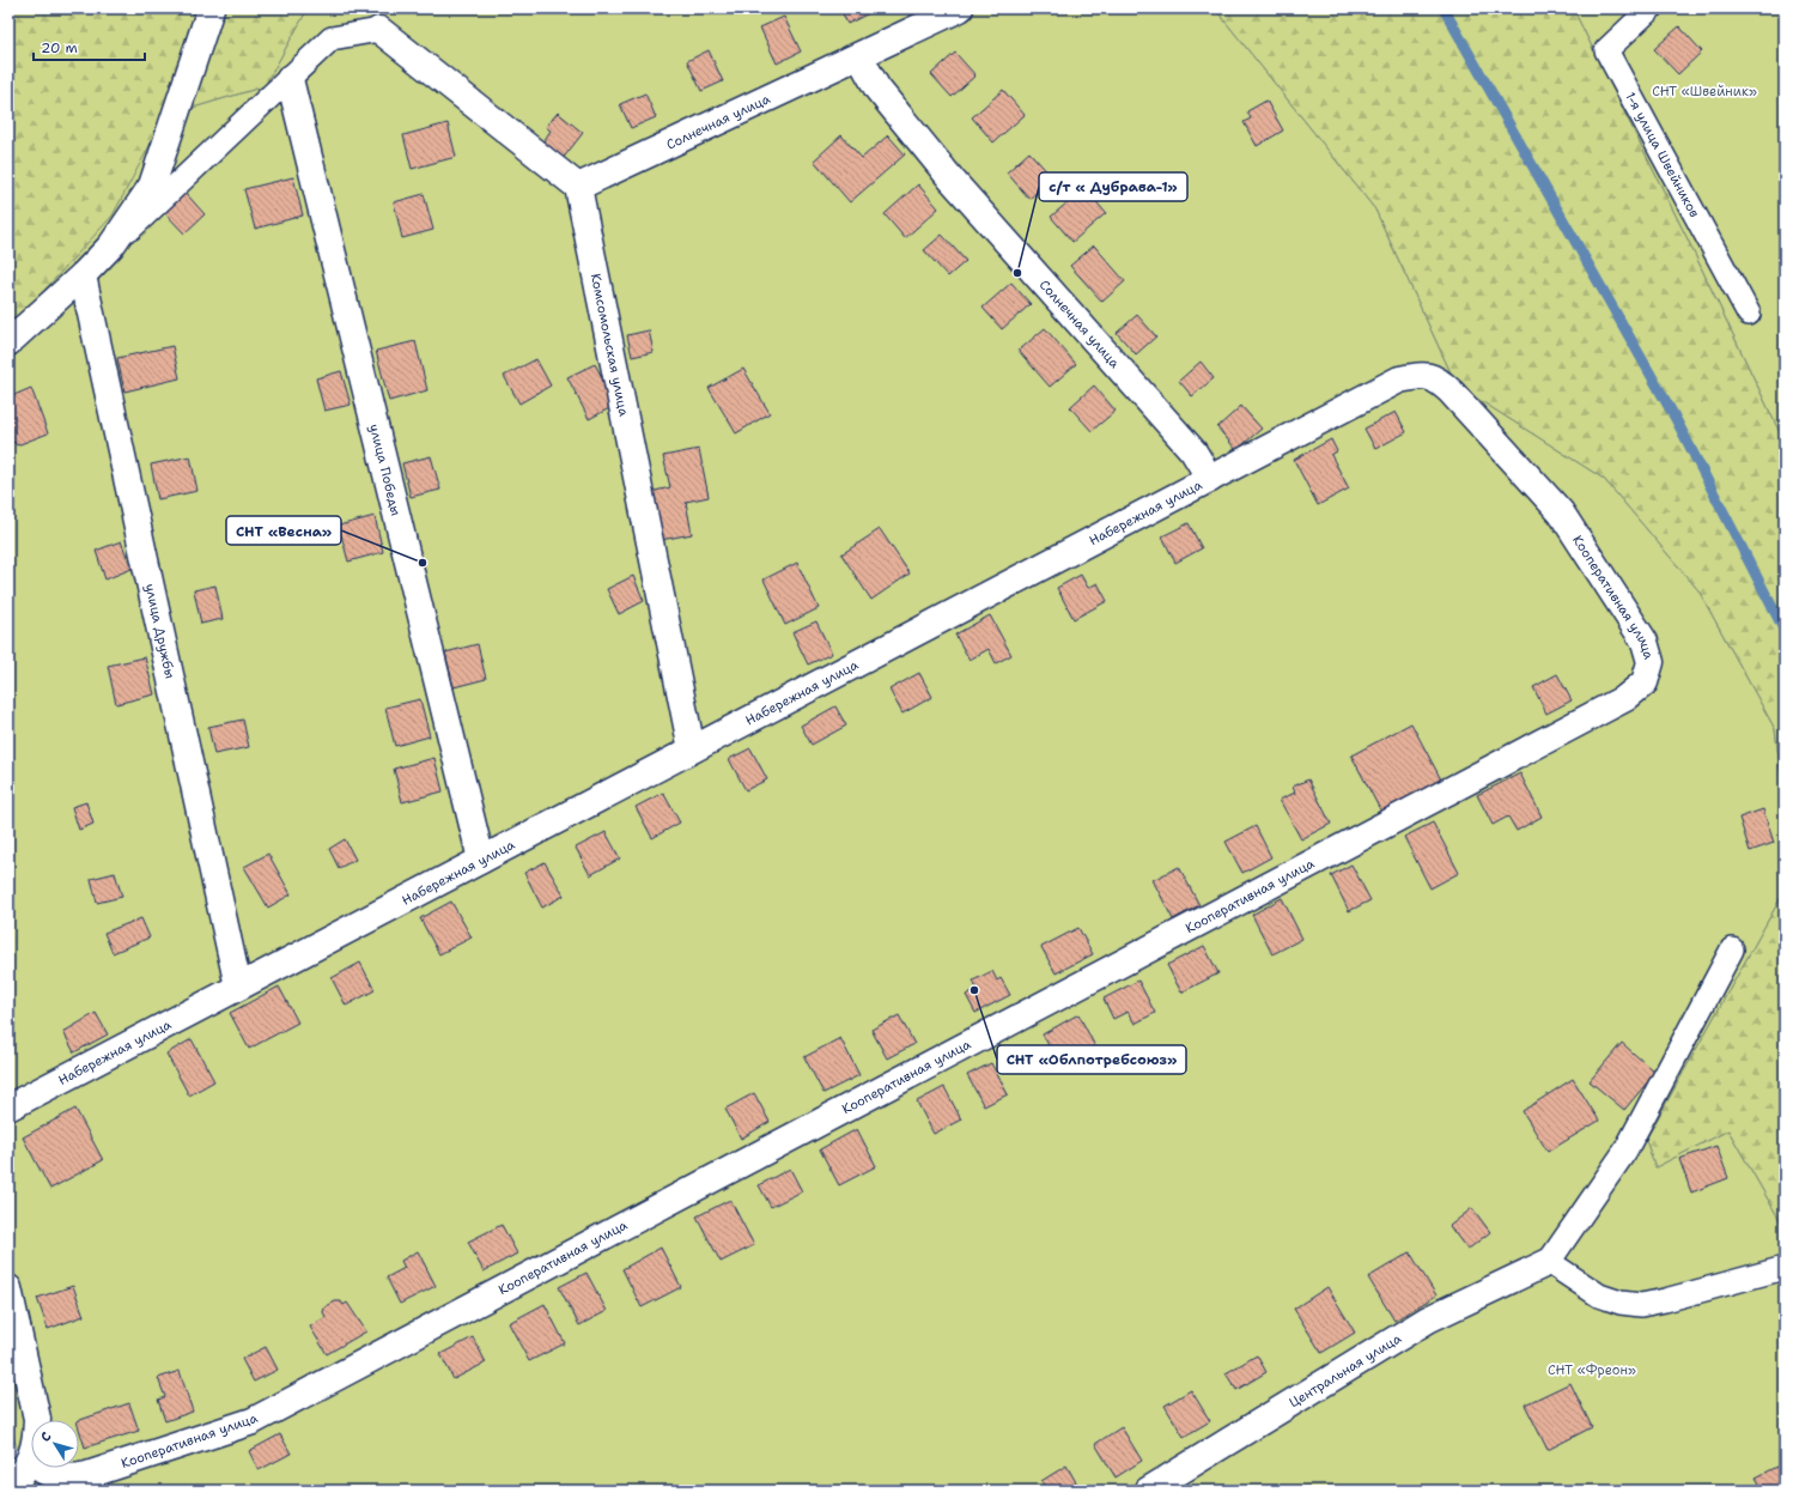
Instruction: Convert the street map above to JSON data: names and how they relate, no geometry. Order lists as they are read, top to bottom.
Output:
{
  "streets": {
    "street": [
      "Солнечная улица",
      "Комсомольская улица",
      "улица Победы",
      "Набережная улица",
      "Кооперативная улица",
      "улица Дружбы",
      "Центральная улица"
    ],
    "lane": ["1-я улица Швейников"]
  },
  "crossings": [
    ["Солнечная улица", "Комсомольская улица"],
    ["Солнечная улица", "Набережная улица"],
    ["Комсомольская улица", "Набережная улица"],
    ["улица Победы", "Набережная улица"],
    ["Набережная улица", "Кооперативная улица"],
    ["Набережная улица", "улица Дружбы"]
  ],
  "parks": ["СНТ «Швейник»", "СНТ «Фреон»"],
  "places": ["с/т « Дубрава-1»", "СНТ «Весна»", "СНТ «Облпотребсоюз»"],
  "scale_bar": "20 m",
  "north": "top left"
}
